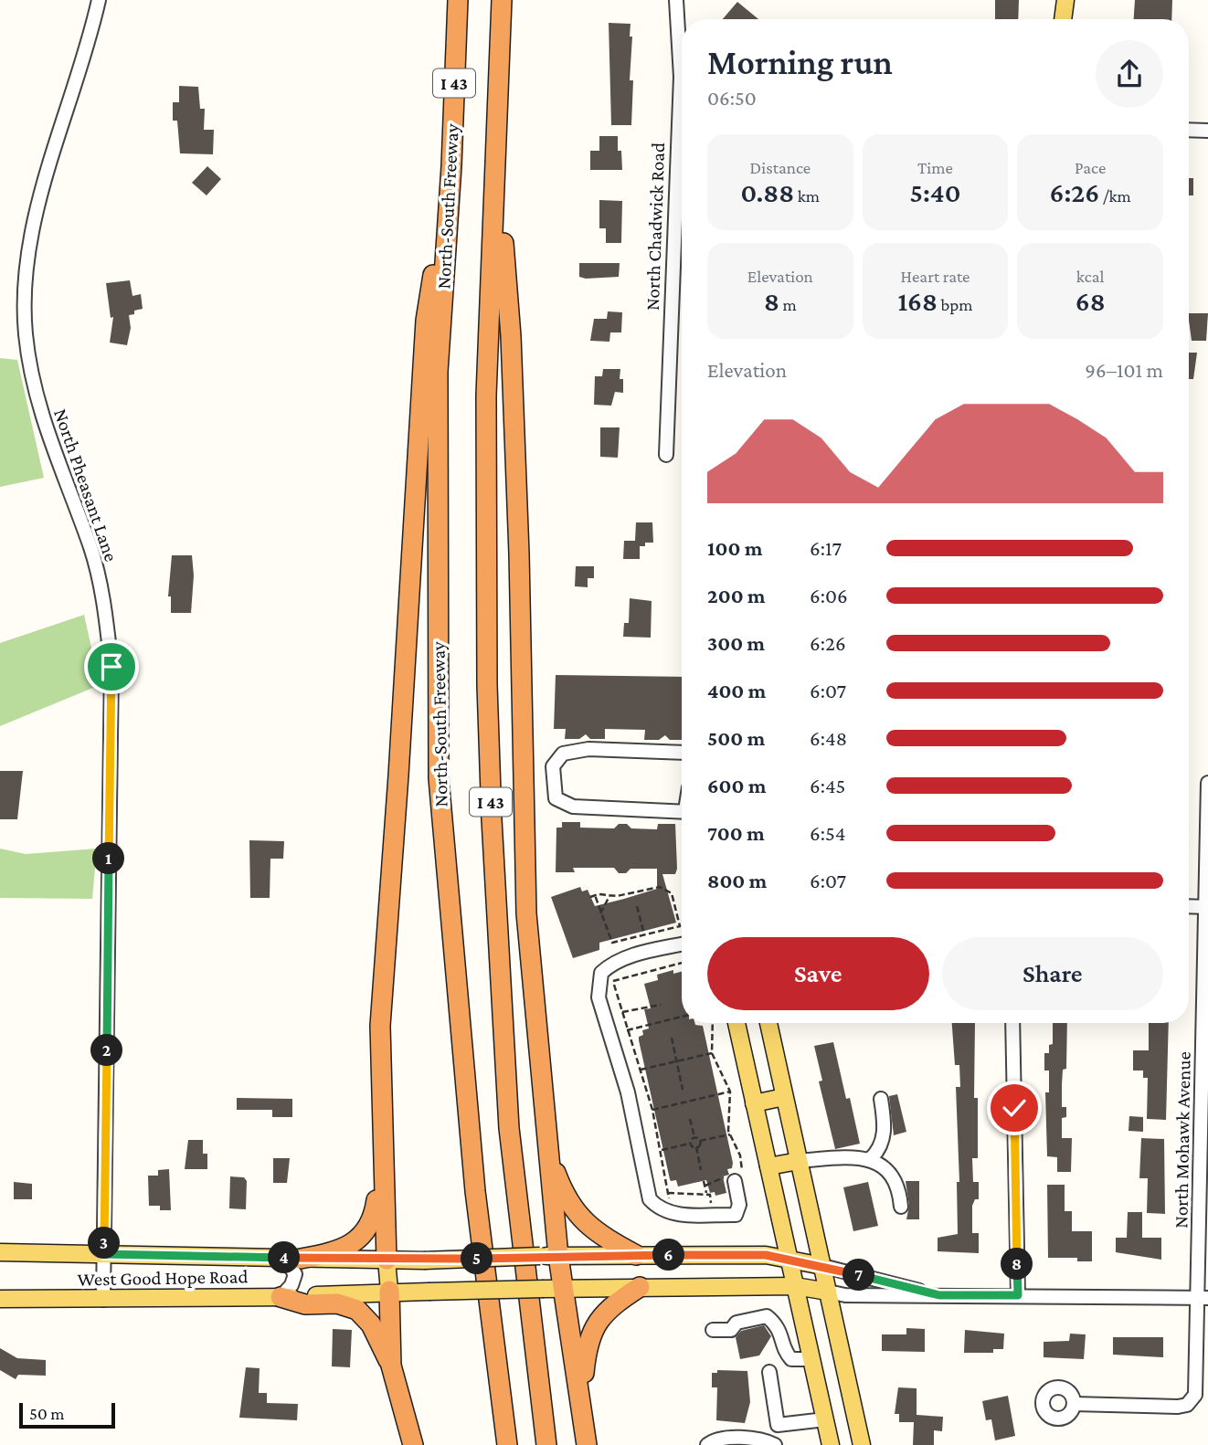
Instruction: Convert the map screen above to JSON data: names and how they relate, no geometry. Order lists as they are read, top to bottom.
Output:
{
  "streets": {
    "highway": ["I 43", "North-South Freeway"],
    "main road": ["West Good Hope Road"],
    "street": ["North Chadwick Road", "North Pheasant Lane", "North Mohawk Avenue"]
  },
  "crossings": [
    ["North Pheasant Lane", "West Good Hope Road"],
    ["North Mohawk Avenue", "West Good Hope Road"]
  ],
  "scale_bar": "50 m",
  "page": {
    "heading": ["Morning run", "06:50"],
    "stats": [
      ["Distance", "0.88 km"],
      ["Time", "5:40"],
      ["Pace", "6:26 /km"],
      ["Elevation", "8 m"],
      ["Heart rate", "168 bpm"],
      ["kcal", "68"]
    ],
    "chart": ["Elevation", "96–101 m"],
    "list": [
      {
        "name": "100 m",
        "note": "6:17"
      },
      {
        "name": "200 m",
        "note": "6:06"
      },
      {
        "name": "300 m",
        "note": "6:26"
      },
      {
        "name": "400 m",
        "note": "6:07"
      },
      {
        "name": "500 m",
        "note": "6:48"
      },
      {
        "name": "600 m",
        "note": "6:45"
      },
      {
        "name": "700 m",
        "note": "6:54"
      },
      {
        "name": "800 m",
        "note": "6:07"
      }
    ],
    "pins": [
      "1",
      "2",
      "3",
      "6",
      "4",
      "5",
      "8",
      "7"
    ],
    "buttons": ["Save", "Share"],
    "scale": "50 m"
  }
}
